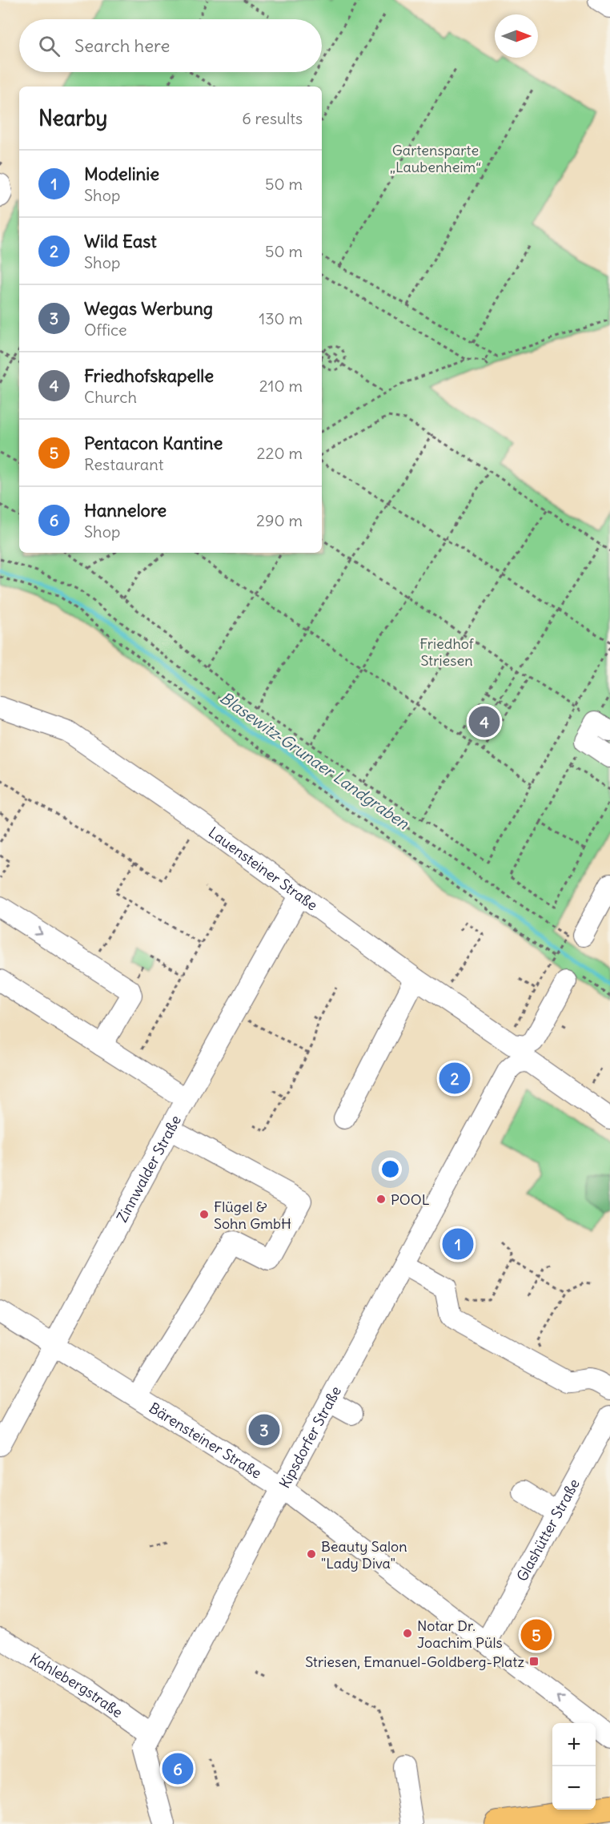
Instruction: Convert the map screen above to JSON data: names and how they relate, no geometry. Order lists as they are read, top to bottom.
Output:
{
  "streets": {
    "street": [
      "Lauensteiner Straße",
      "Zinnwalder Straße",
      "Kipsdorfer Straße",
      "Bärensteiner Straße",
      "Glashütter Straße",
      "Kahlebergstraße"
    ]
  },
  "crossings": [
    ["Lauensteiner Straße", "Zinnwalder Straße"],
    ["Lauensteiner Straße", "Kipsdorfer Straße"],
    ["Zinnwalder Straße", "Bärensteiner Straße"],
    ["Kipsdorfer Straße", "Bärensteiner Straße"],
    ["Kipsdorfer Straße", "Kahlebergstraße"],
    ["Bärensteiner Straße", "Glashütter Straße"]
  ],
  "water": ["Blasewitz‐Grunaer Landgraben"],
  "parks": ["Gartensparte „Laubenheim“", "Friedhof Striesen"],
  "places": {
    "other": [
      "POOL",
      "Flügel & Sohn GmbH",
      "Beauty Salon \"Lady Diva\"",
      "Notar Dr. Joachim Püls"
    ],
    "transit": ["Striesen, Emanuel-Goldberg-Platz"]
  },
  "north": "right",
  "page": {
    "search": "Search here",
    "heading": ["Nearby", "6 results"],
    "list": [
      {
        "mark": "1",
        "name": "Modelinie",
        "note": "Shop",
        "value": "50 m"
      },
      {
        "mark": "2",
        "name": "Wild East",
        "note": "Shop",
        "value": "50 m"
      },
      {
        "mark": "3",
        "name": "Wegas Werbung",
        "note": "Office",
        "value": "130 m"
      },
      {
        "mark": "4",
        "name": "Friedhofskapelle",
        "note": "Church",
        "value": "210 m"
      },
      {
        "mark": "5",
        "name": "Pentacon Kantine",
        "note": "Restaurant",
        "value": "220 m"
      },
      {
        "mark": "6",
        "name": "Hannelore",
        "note": "Shop",
        "value": "290 m"
      }
    ],
    "pins": [
      "4",
      "2",
      "1",
      "3",
      "5",
      "6"
    ],
    "map_buttons": ["+", "−"]
  }
}
